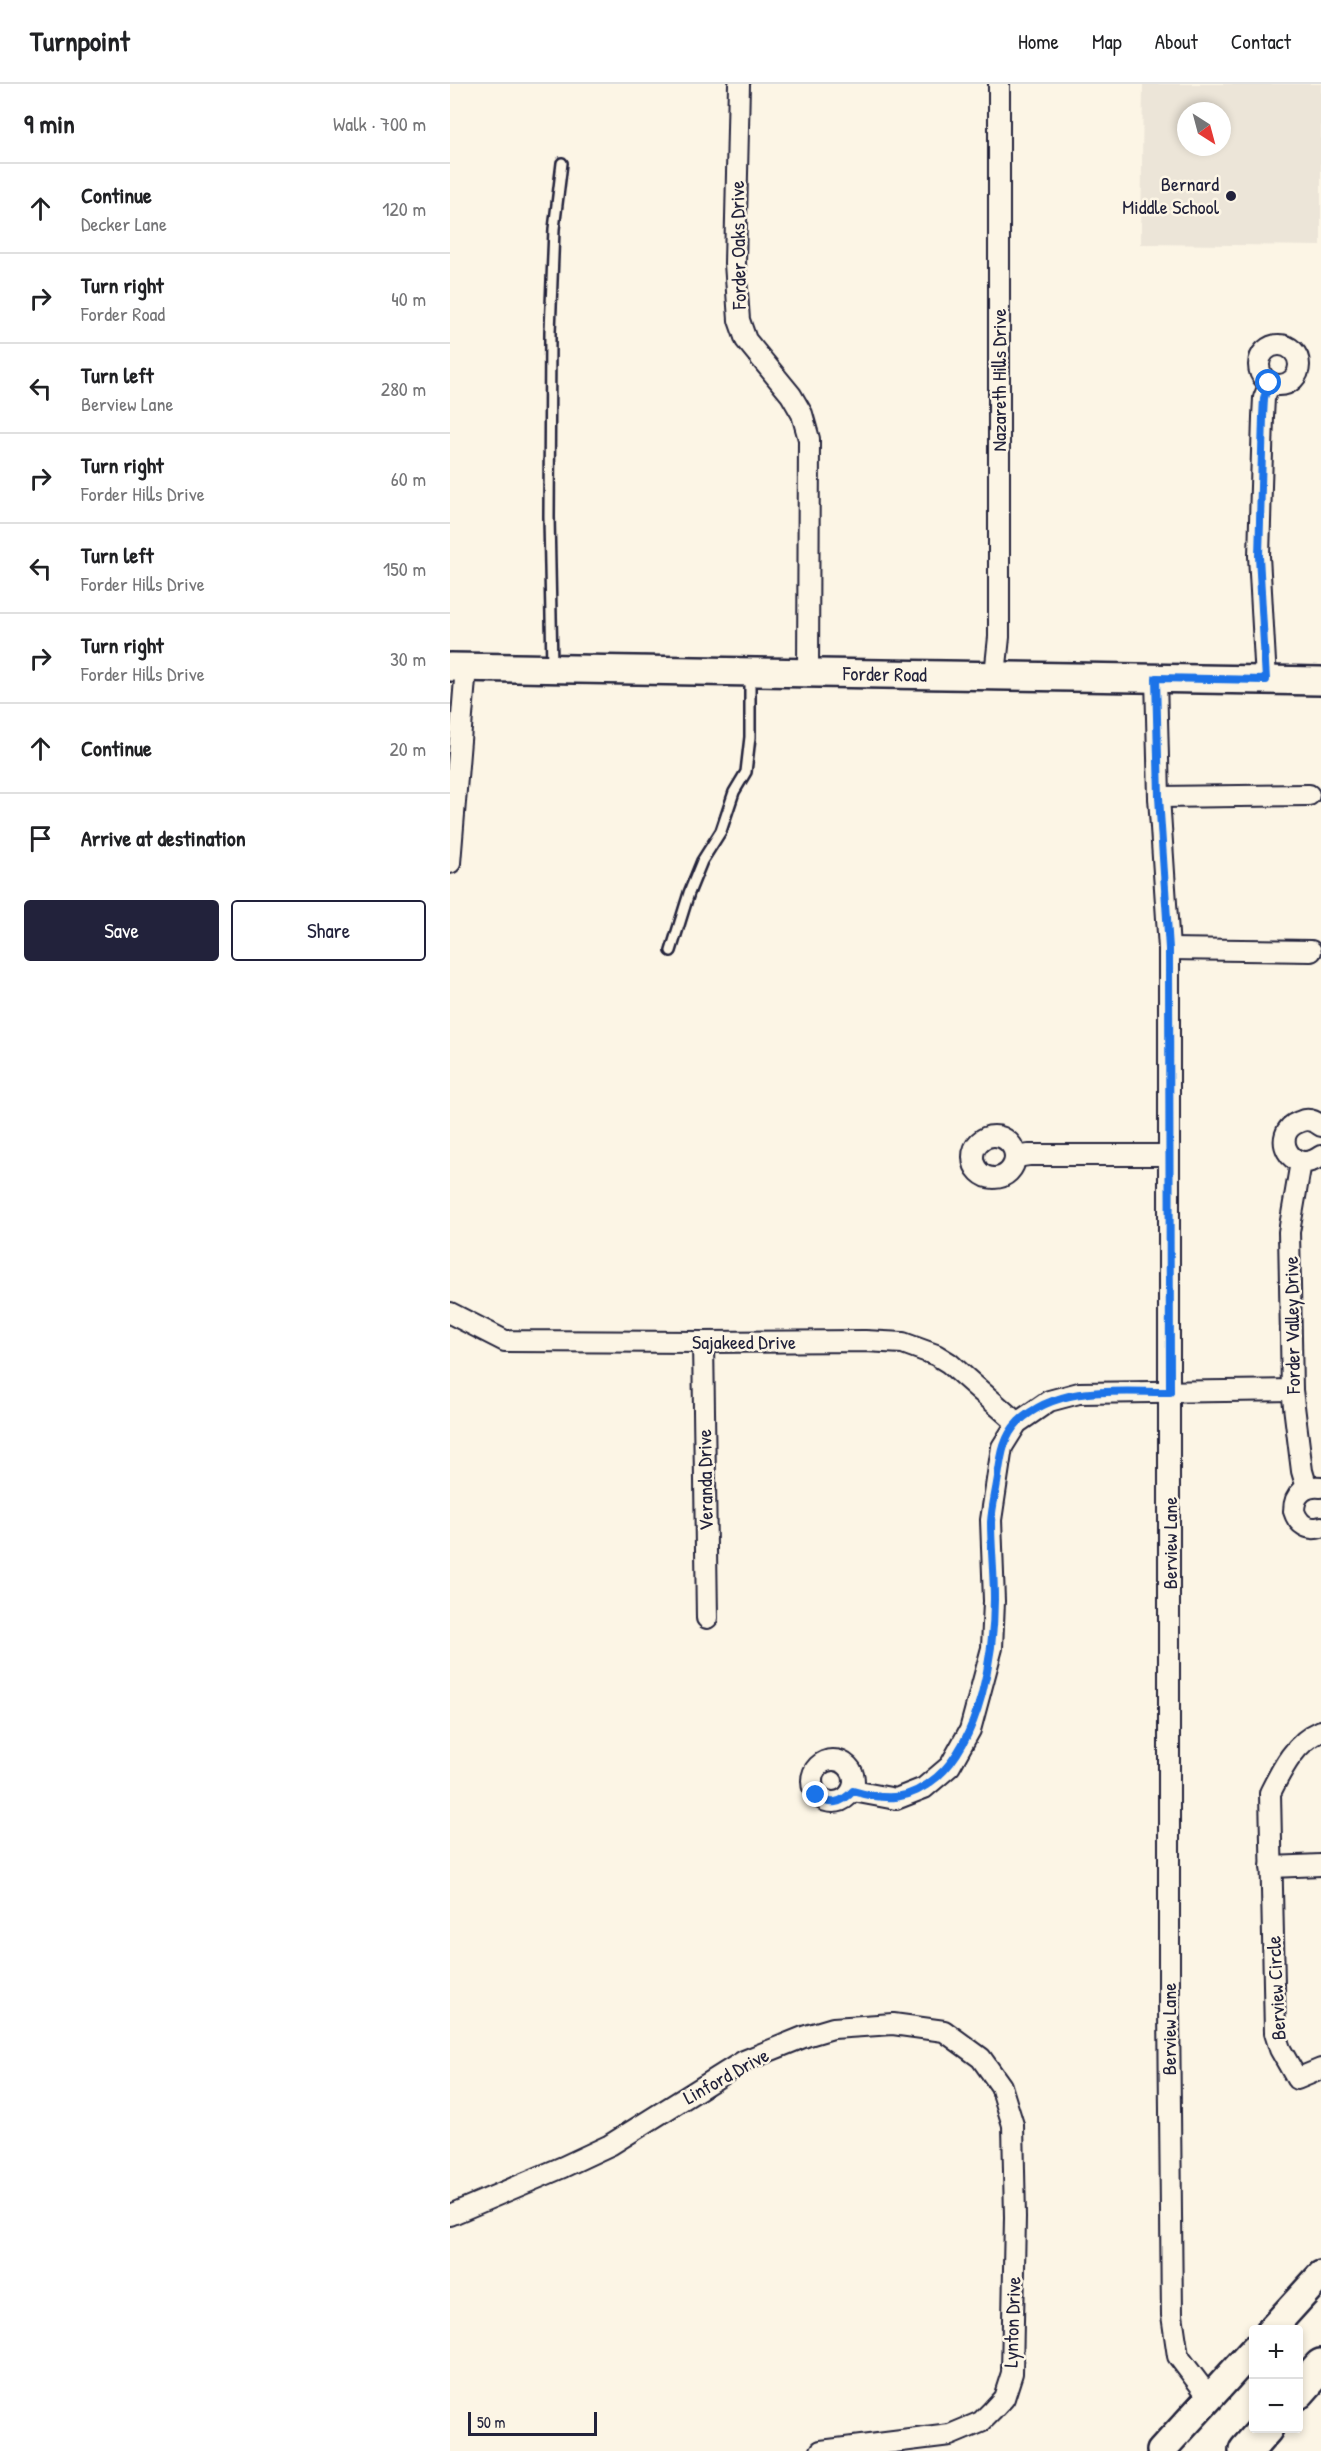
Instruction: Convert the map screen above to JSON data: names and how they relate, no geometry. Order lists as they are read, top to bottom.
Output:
{
  "streets": {
    "main road": ["Forder Road"],
    "street": [
      "Forder Oaks Drive",
      "Nazareth Hills Drive",
      "Forder Valley Drive",
      "Sajakeed Drive",
      "Veranda Drive",
      "Berview Lane",
      "Berview Circle",
      "Linford Drive",
      "Lynton Drive"
    ]
  },
  "crossings": [
    ["Forder Oaks Drive", "Forder Road"],
    ["Nazareth Hills Drive", "Forder Road"],
    ["Forder Road", "Berview Lane"],
    ["Sajakeed Drive", "Veranda Drive"],
    ["Linford Drive", "Lynton Drive"]
  ],
  "places": ["Bernard Middle School"],
  "scale_bar": "50 m",
  "north": "bottom right",
  "page": {
    "header": "Turnpoint",
    "nav": [
      "Home",
      "Map",
      "About",
      "Contact"
    ],
    "heading": ["9 min", "Walk · 700 m"],
    "list": [
      ["Continue", "Decker Lane", "120 m"],
      ["Turn right", "Forder Road", "40 m"],
      ["Turn left", "Berview Lane", "280 m"],
      ["Turn right", "Forder Hills Drive", "60 m"],
      ["Turn left", "Forder Hills Drive", "150 m"],
      ["Turn right", "Forder Hills Drive", "30 m"],
      ["Continue", "20 m"],
      "Arrive at destination"
    ],
    "buttons": ["Save", "Share"],
    "map_buttons": ["+", "−"],
    "scale": "50 m"
  }
}
